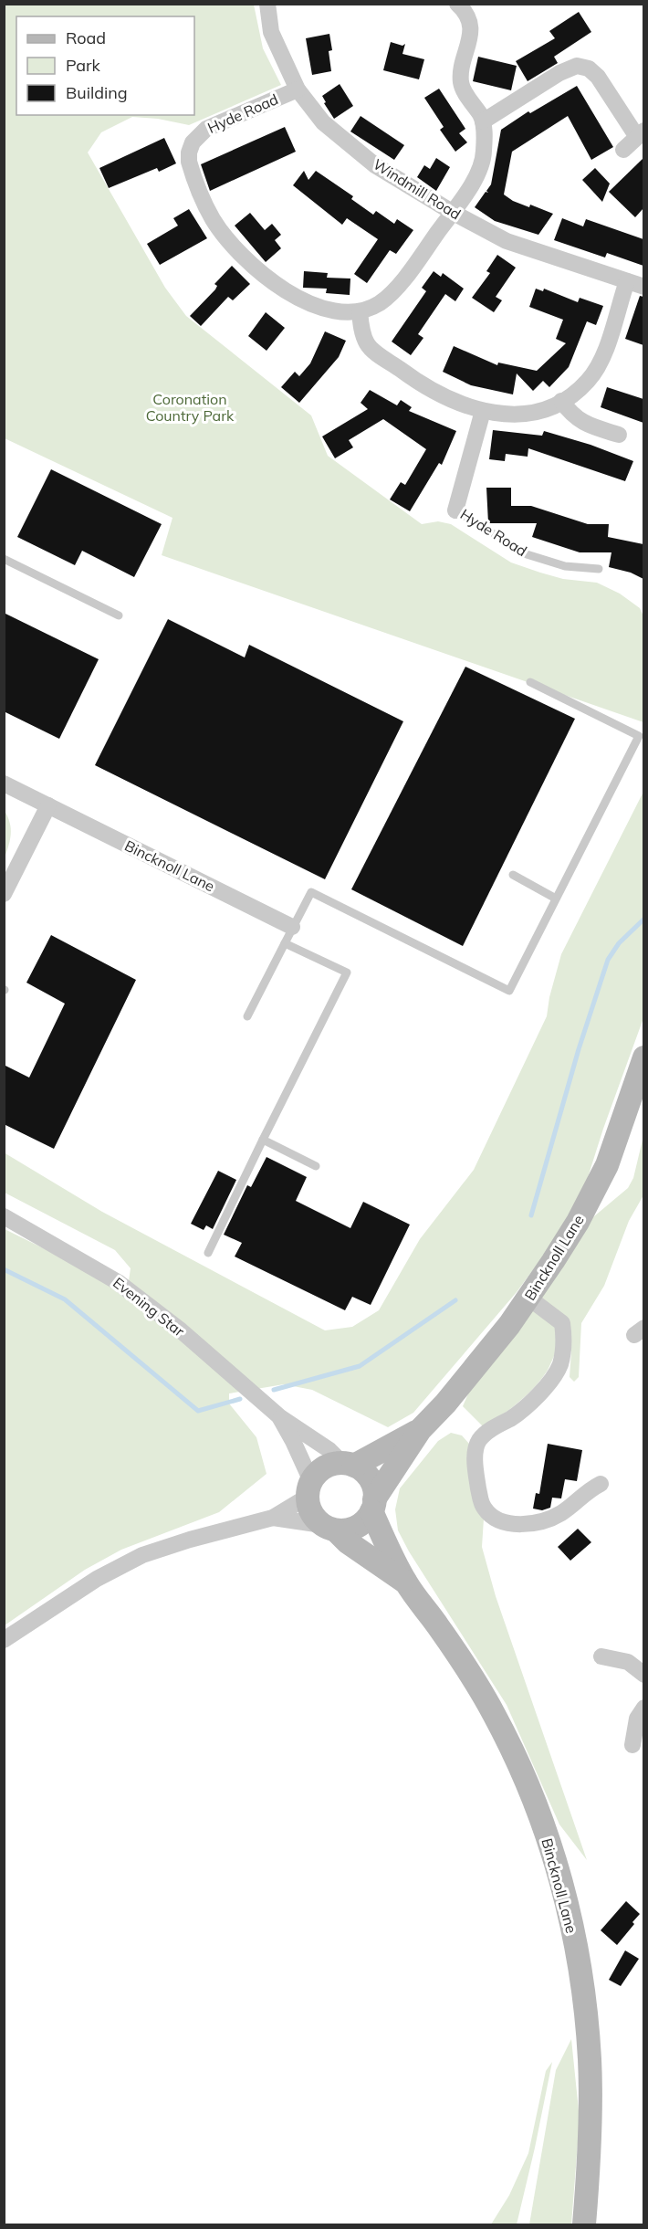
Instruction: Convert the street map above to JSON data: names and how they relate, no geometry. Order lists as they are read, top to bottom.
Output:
{
  "streets": {
    "street": [
      "Hyde Road",
      "Windmill Road",
      "Bincknoll Lane",
      "Evening Star"
    ]
  },
  "crossings": [
    ["Hyde Road", "Windmill Road"],
    ["Bincknoll Lane", "Evening Star"]
  ],
  "parks": ["Coronation Country Park"],
  "legend": ["Road", "Park", "Building"]
}
